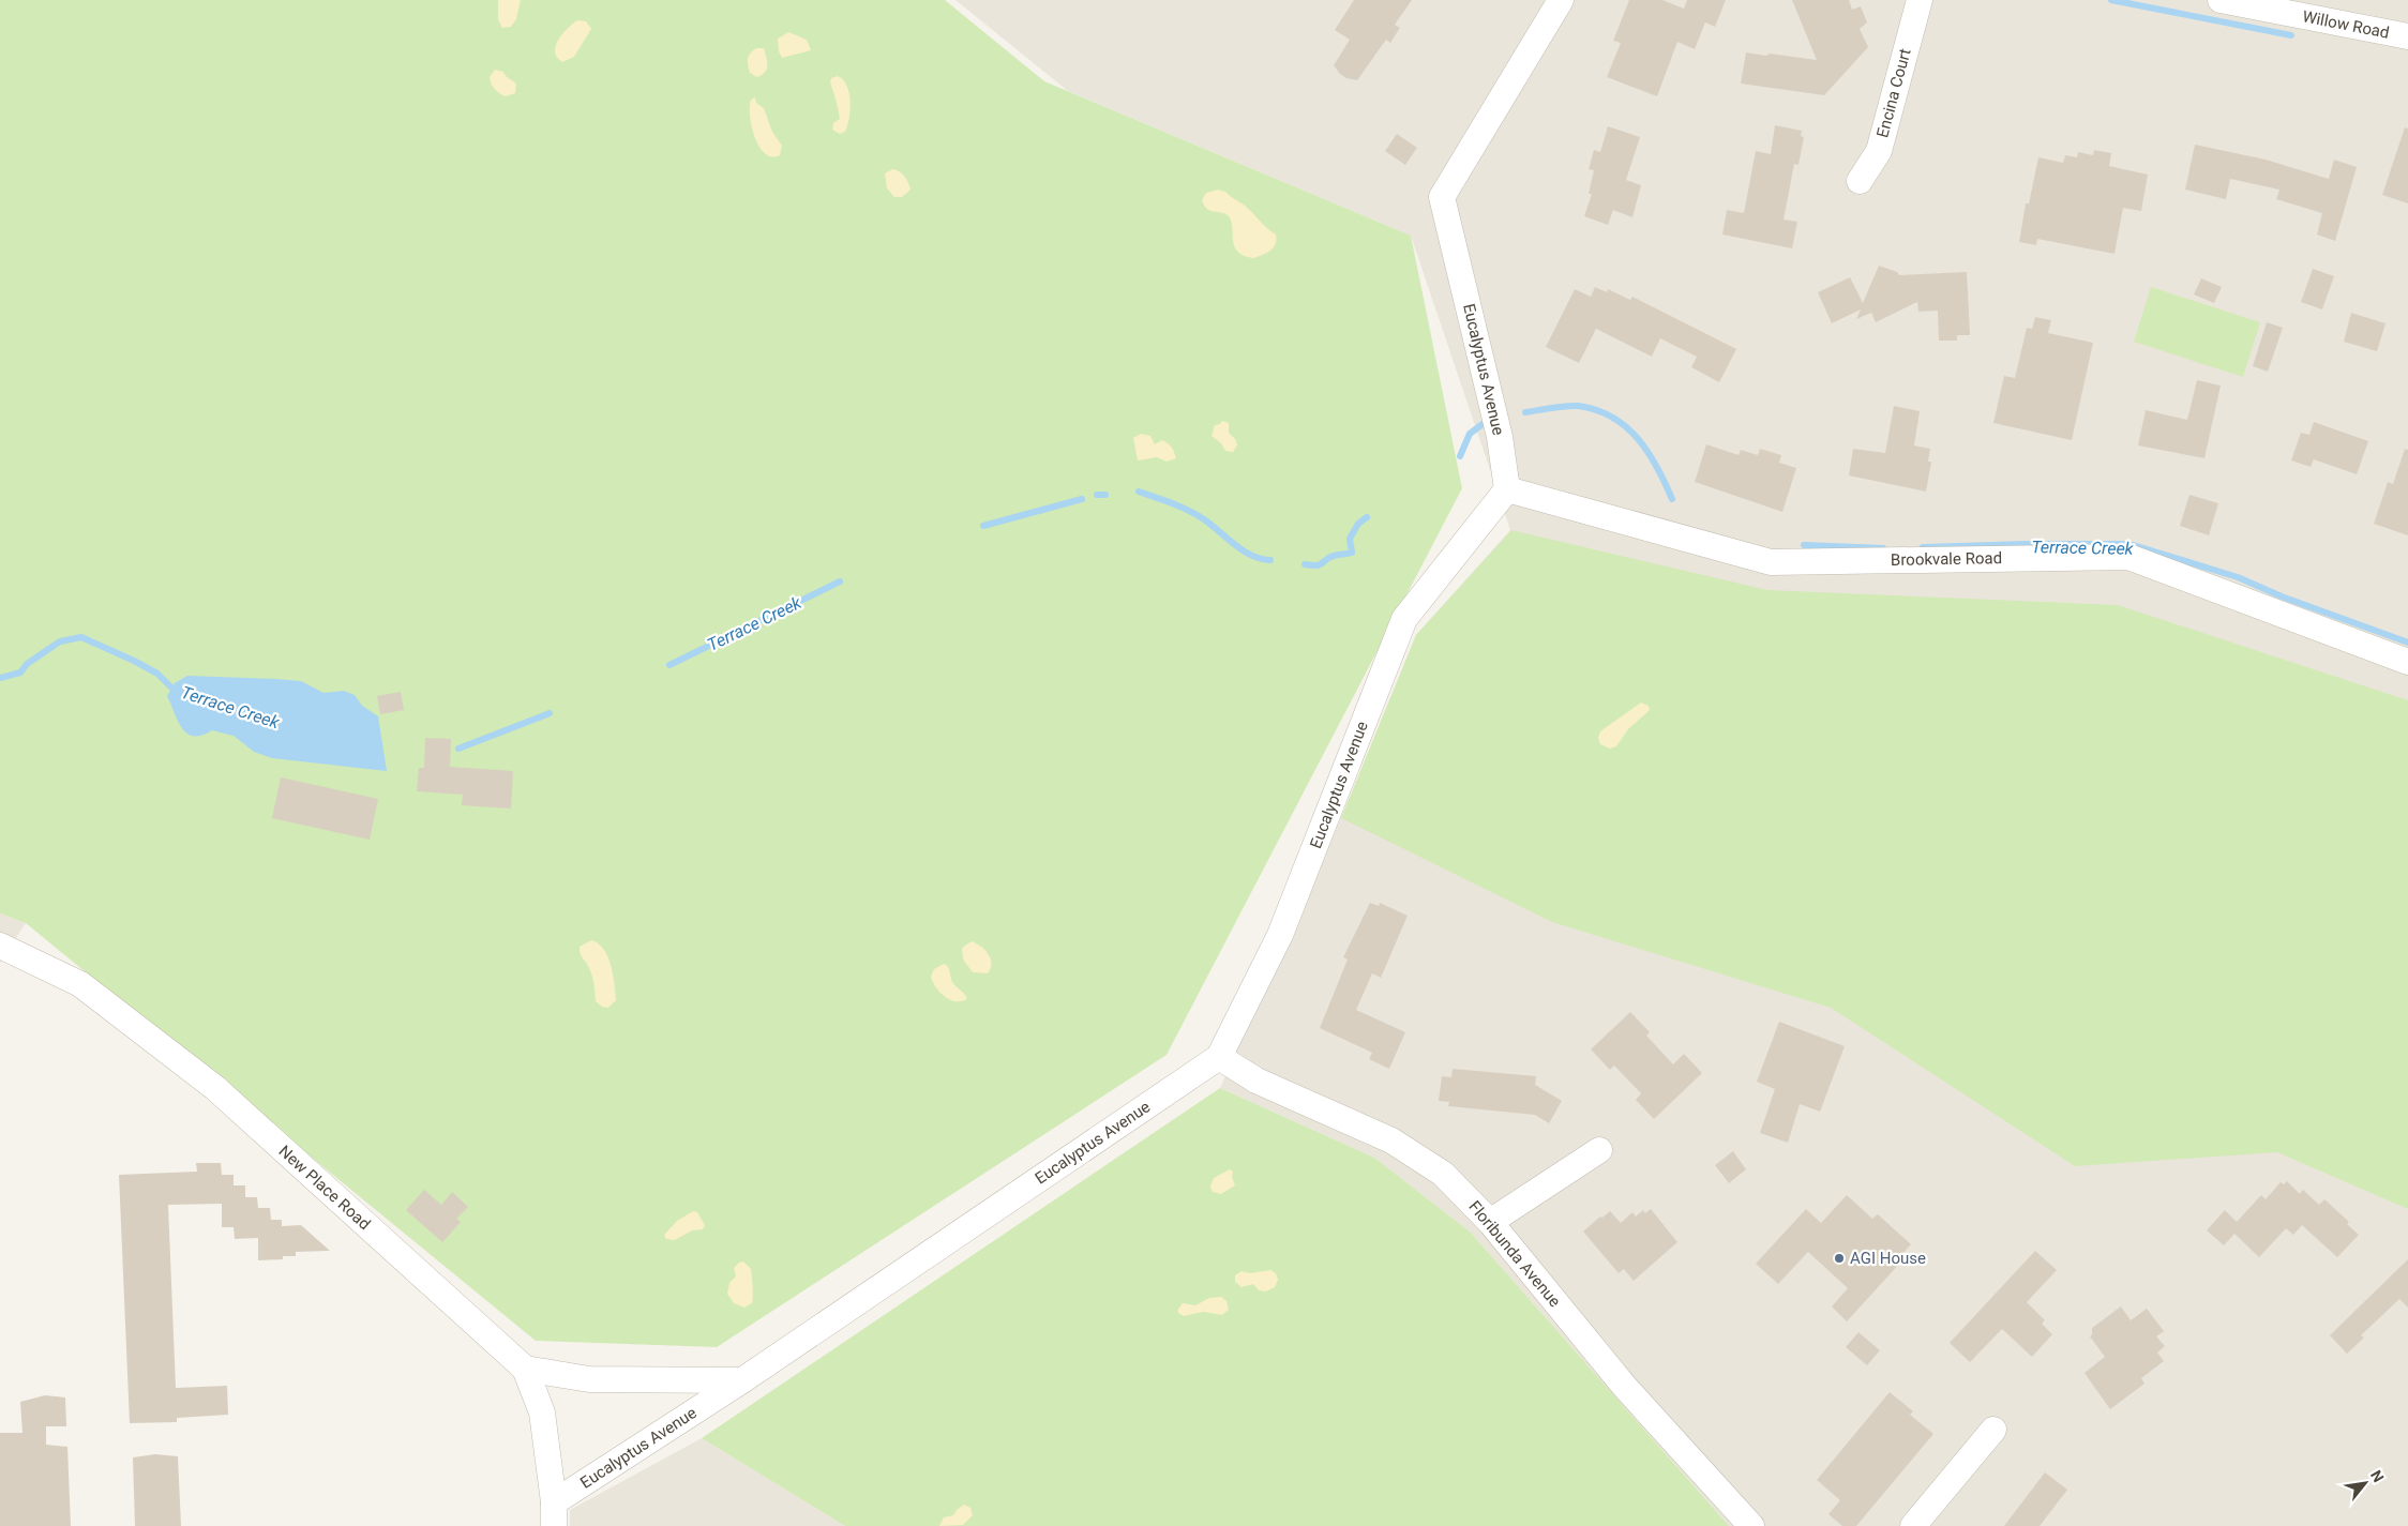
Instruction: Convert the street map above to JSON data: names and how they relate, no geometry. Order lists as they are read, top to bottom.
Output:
{
  "streets": {
    "street": [
      "Willow Road",
      "Encina Court",
      "Eucalyptus Avenue",
      "Brookvale Road",
      "New Place Road",
      "Floribunda Avenue"
    ]
  },
  "crossings": [
    ["Eucalyptus Avenue", "Brookvale Road"],
    ["Eucalyptus Avenue", "New Place Road"],
    ["Eucalyptus Avenue", "Floribunda Avenue"]
  ],
  "water": ["Terrace Creek"],
  "places": ["AGI House"],
  "north": "top right"
}
